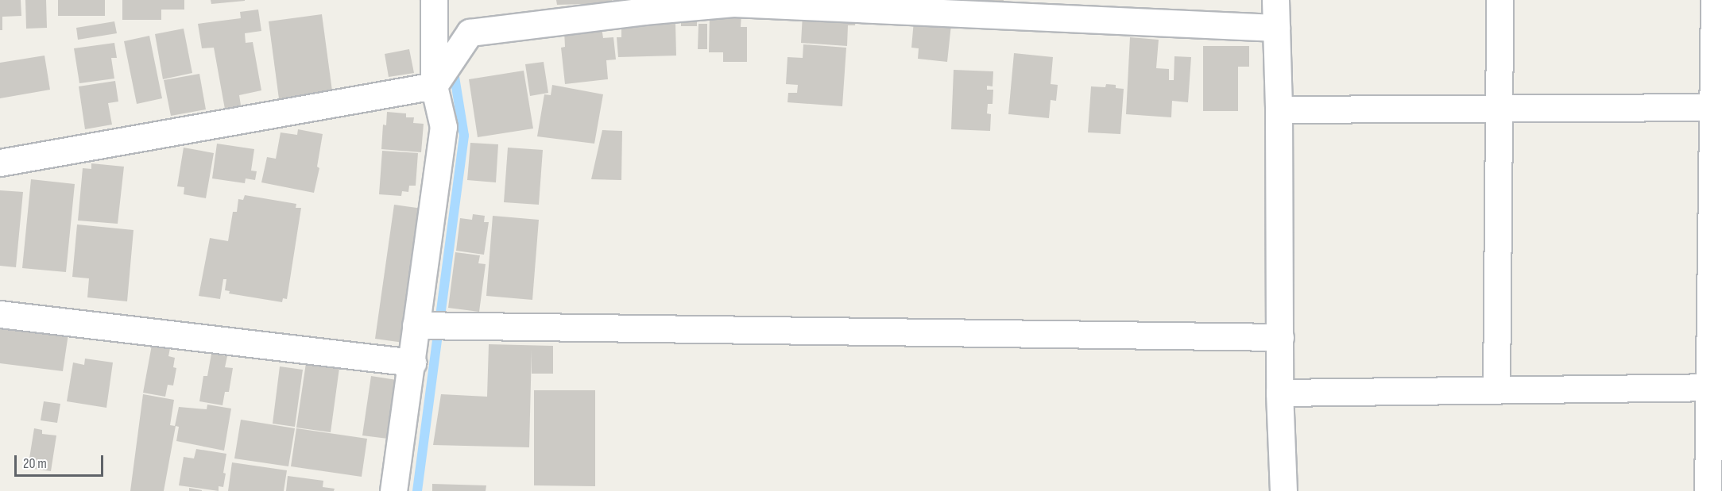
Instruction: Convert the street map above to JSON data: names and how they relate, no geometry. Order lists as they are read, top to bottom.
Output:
{
  "scale_bar": "20 m"
}
